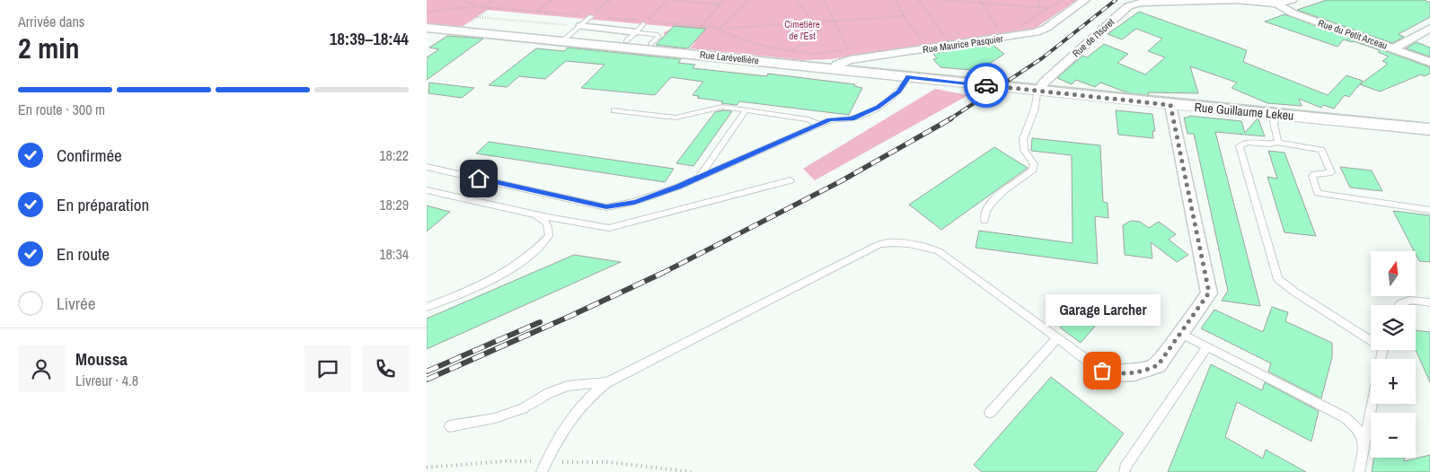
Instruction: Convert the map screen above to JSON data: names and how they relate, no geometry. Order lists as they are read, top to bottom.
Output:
{
  "streets": {
    "street": [
      "Rue du Petit Arceau",
      "Rue de l'Isoret",
      "Rue Maurice Pasquier",
      "Rue Larévellière",
      "Rue Guillaume Lekeu"
    ]
  },
  "crossings": [
    ["Rue du Petit Arceau", "Rue de l'Isoret"],
    ["Rue de l'Isoret", "Rue Larévellière"],
    ["Rue de l'Isoret", "Rue Guillaume Lekeu"],
    ["Rue Maurice Pasquier", "Rue Larévellière"],
    ["Rue Larévellière", "Rue Guillaume Lekeu"]
  ],
  "parks": ["Cimetière de l'Est"],
  "places": ["Garage Larcher"],
  "north": "top",
  "page": {
    "heading": ["2 min", "Arrivée dans", "18:39–18:44"],
    "panel": ["Moussa", "Livreur · 4.8"],
    "bar": "En route · 300 m",
    "list": [
      ["Confirmée", "18:22"],
      ["En préparation", "18:29"],
      ["En route", "18:34"],
      "Livrée"
    ],
    "map_buttons": ["+", "−"],
    "bubble": "Garage Larcher"
  }
}
